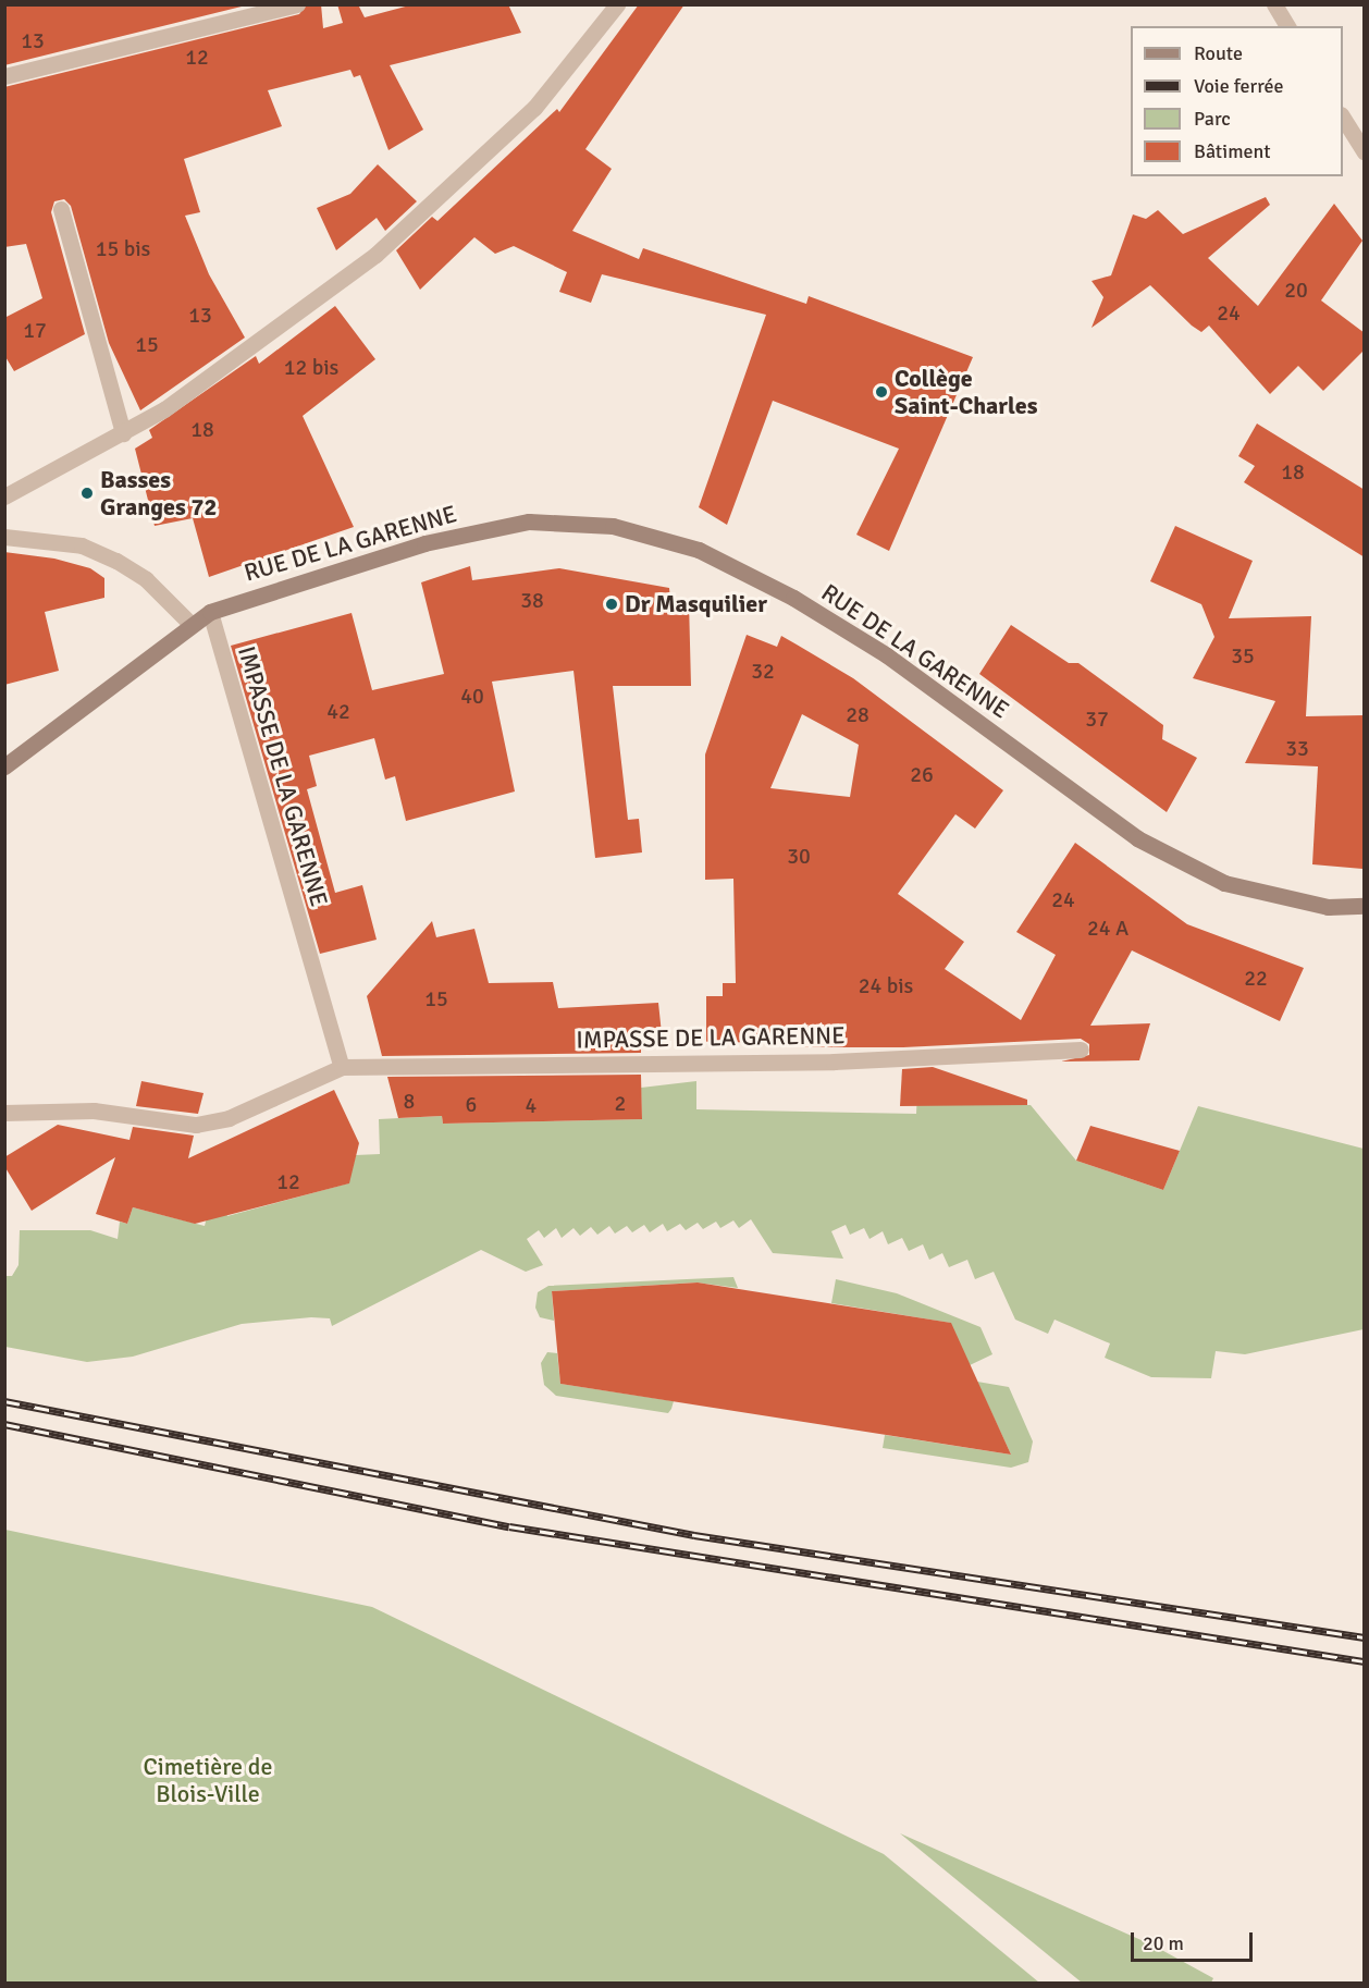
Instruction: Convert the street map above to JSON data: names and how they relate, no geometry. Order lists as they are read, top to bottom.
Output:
{
  "streets": {
    "street": ["RUE DE LA GARENNE", "IMPASSE DE LA GARENNE"]
  },
  "crossings": [
    ["RUE DE LA GARENNE", "IMPASSE DE LA GARENNE"]
  ],
  "parks": ["Cimetière de Blois-Ville"],
  "places": ["Collège Saint-Charles", "Basses Granges 72", "Dr Masquilier"],
  "house_numbers": [
    "13",
    "12",
    "15 bis",
    "20",
    "24",
    "13",
    "17",
    "15",
    "12 bis",
    "18",
    "18",
    "38",
    "35",
    "32",
    "40",
    "42",
    "28",
    "37",
    "33",
    "26",
    "30",
    "24",
    "24 A",
    "22",
    "24 bis",
    "15",
    "8",
    "2",
    "6",
    "4",
    "12"
  ],
  "legend": [
    "Route",
    "Voie ferrée",
    "Parc",
    "Bâtiment"
  ],
  "scale_bar": "20 m"
}
